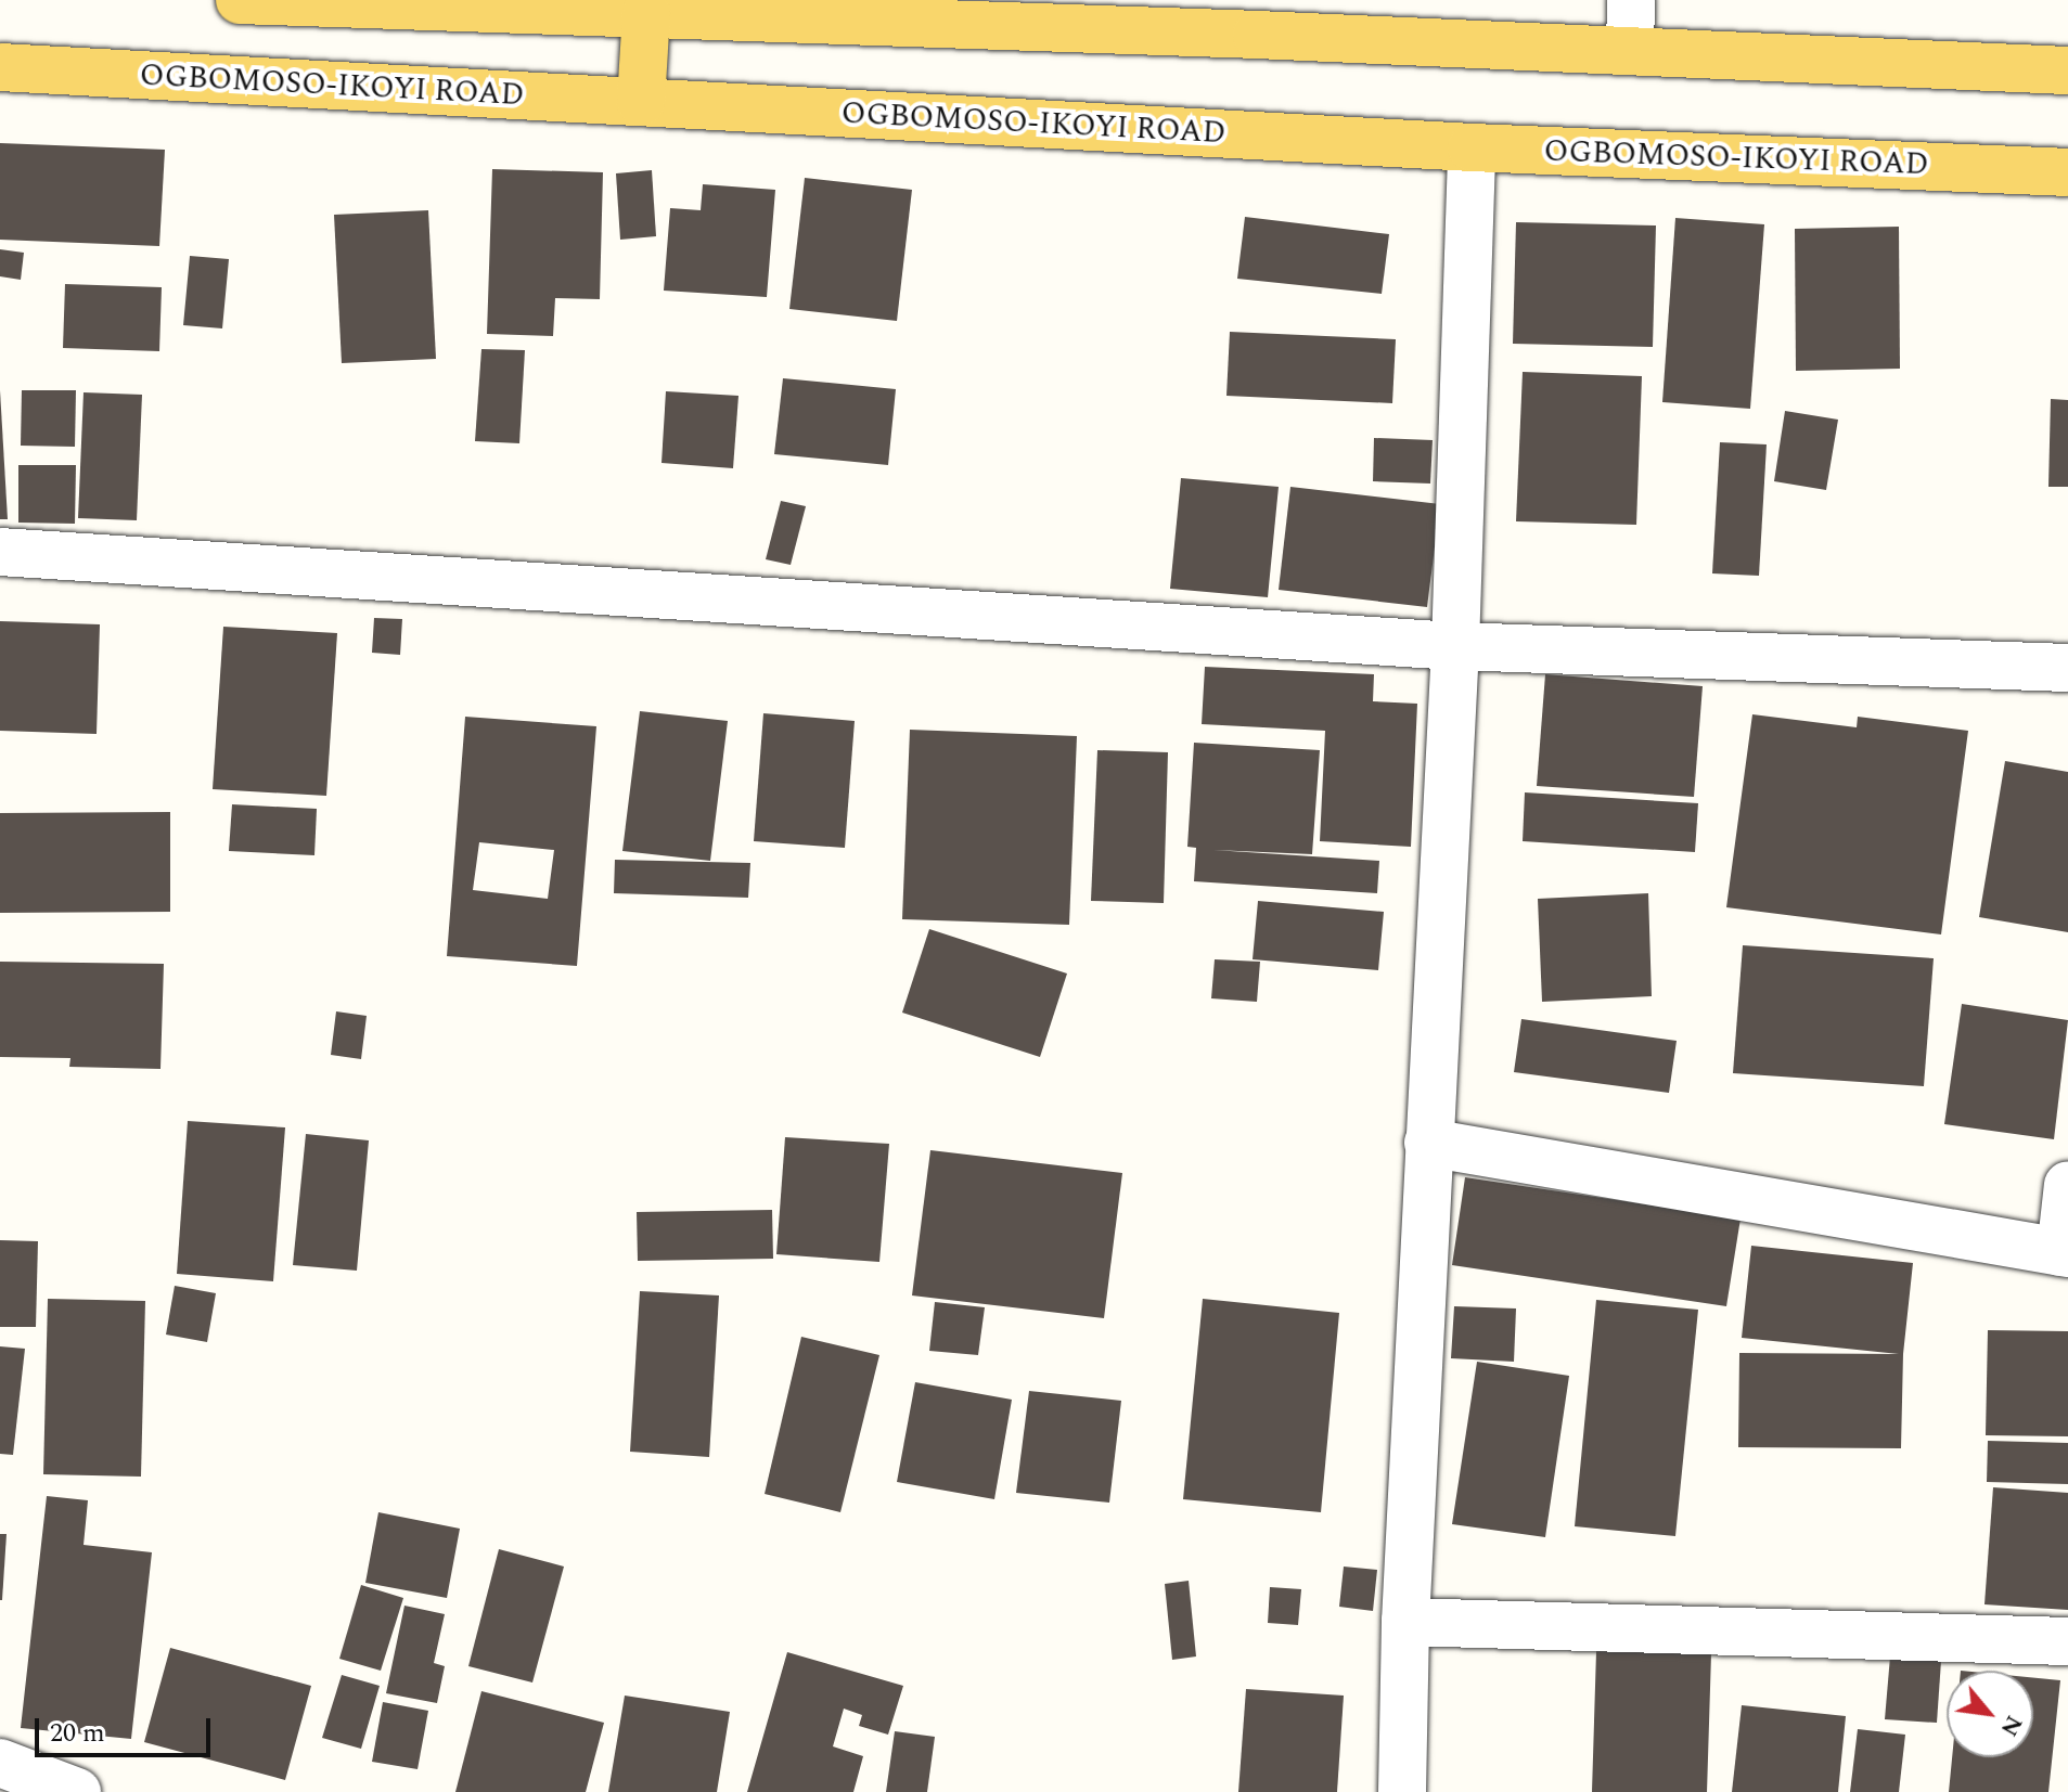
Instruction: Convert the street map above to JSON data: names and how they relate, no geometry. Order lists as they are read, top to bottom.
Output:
{
  "streets": {
    "main road": ["OGBOMOSO-IKOYI ROAD"]
  },
  "scale_bar": "20 m",
  "north": "bottom right"
}
